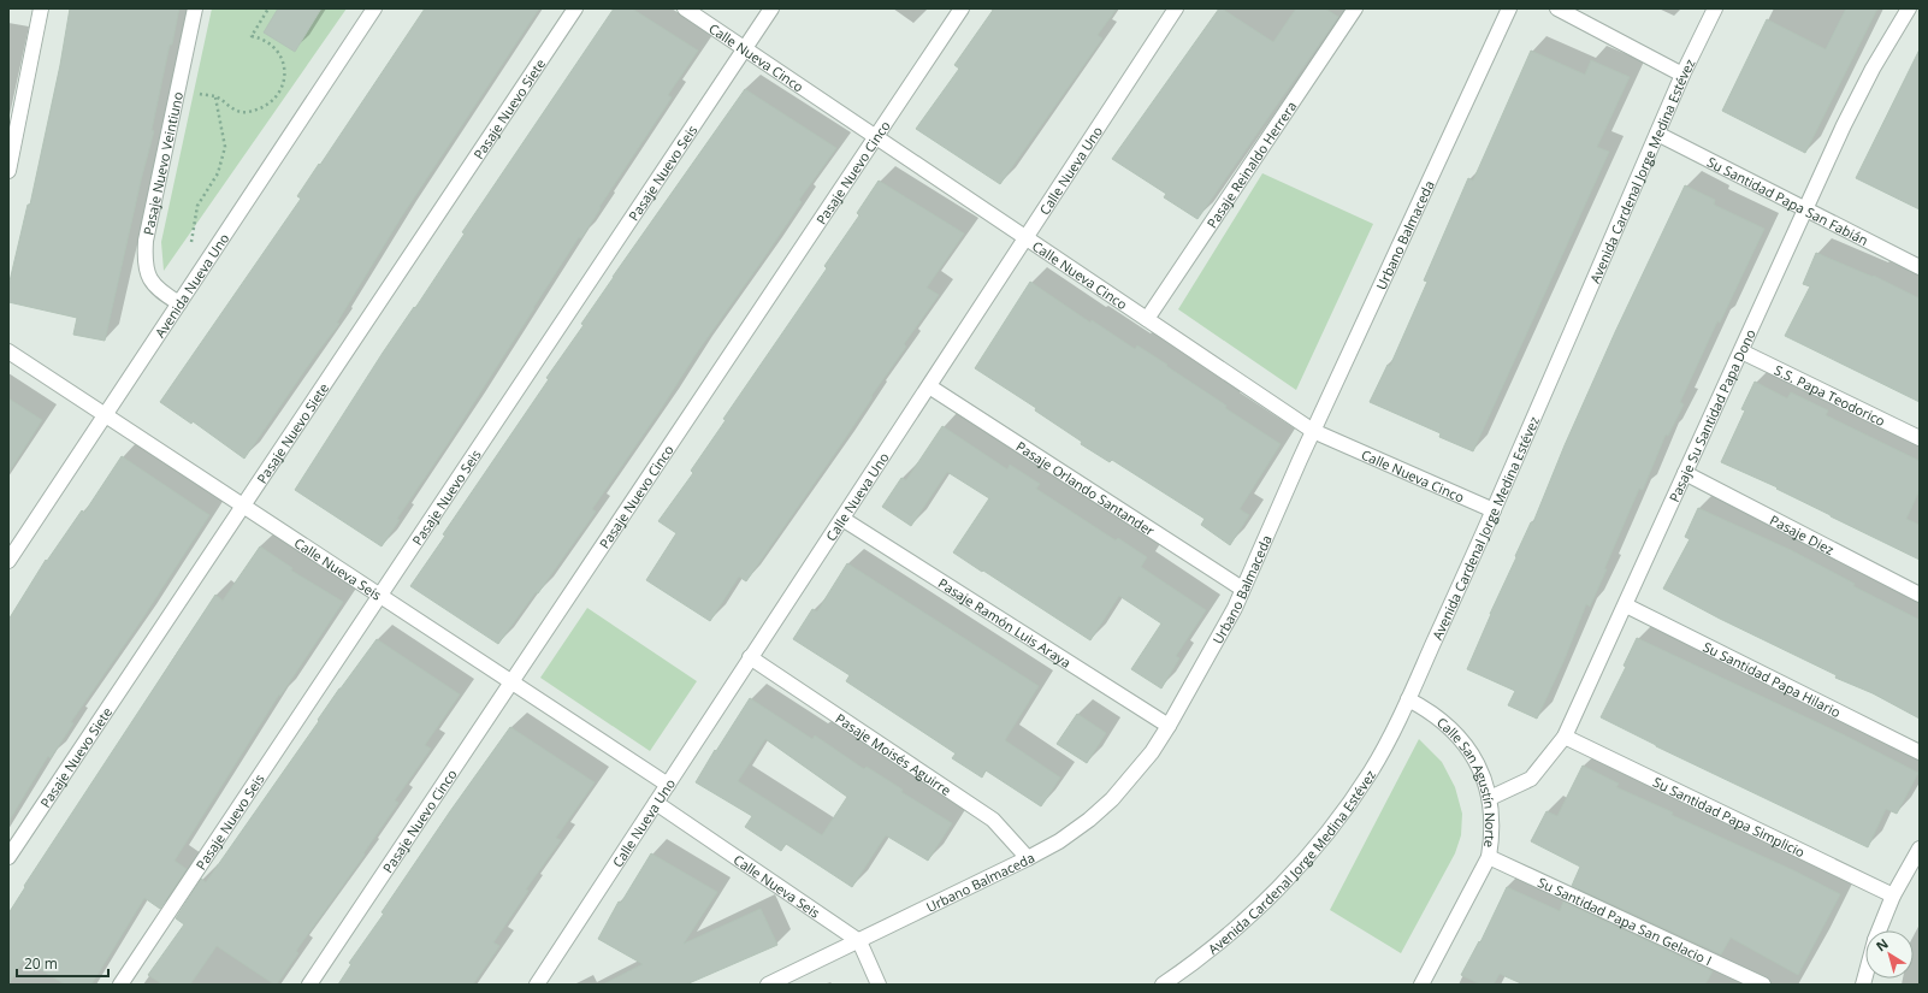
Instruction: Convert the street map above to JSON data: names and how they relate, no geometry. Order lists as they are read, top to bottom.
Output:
{
  "streets": {
    "street": [
      "Calle Nueva Cinco",
      "Pasaje Nuevo Siete",
      "Pasaje Nuevo Veintiuno",
      "Pasaje Reinaldo Herrera",
      "Calle Nueva Uno",
      "Avenida Cardenal Jorge Medina Estévez",
      "Pasaje Nuevo Seis",
      "Pasaje Nuevo Cinco",
      "Su Santidad Papa San Fabián",
      "Urbano Balmaceda",
      "Avenida Nueva Uno",
      "S.S. Papa Teodorico",
      "Pasaje Su Santidad Papa Dono",
      "Pasaje Orlando Santander",
      "Pasaje Diez",
      "Calle Nueva Seis",
      "Pasaje Ramón Luis Araya",
      "Su Santidad Papa Hilario",
      "Pasaje Moisés Aguirre",
      "Calle San Agustín Norte",
      "Su Santidad Papa Simplicio",
      "Su Santidad Papa San Gelacio I"
    ]
  },
  "crossings": [
    ["Calle Nueva Cinco", "Pasaje Reinaldo Herrera"],
    ["Calle Nueva Cinco", "Calle Nueva Uno"],
    ["Calle Nueva Cinco", "Avenida Cardenal Jorge Medina Estévez"],
    ["Calle Nueva Cinco", "Pasaje Nuevo Seis"],
    ["Calle Nueva Cinco", "Pasaje Nuevo Cinco"],
    ["Calle Nueva Cinco", "Urbano Balmaceda"],
    ["Pasaje Nuevo Siete", "Calle Nueva Seis"],
    ["Pasaje Nuevo Veintiuno", "Avenida Nueva Uno"],
    ["Calle Nueva Uno", "Pasaje Orlando Santander"],
    ["Calle Nueva Uno", "Calle Nueva Seis"],
    ["Calle Nueva Uno", "Pasaje Ramón Luis Araya"],
    ["Calle Nueva Uno", "Pasaje Moisés Aguirre"],
    ["Avenida Cardenal Jorge Medina Estévez", "Su Santidad Papa San Fabián"],
    ["Avenida Cardenal Jorge Medina Estévez", "Calle San Agustín Norte"],
    ["Pasaje Nuevo Seis", "Calle Nueva Seis"],
    ["Pasaje Nuevo Cinco", "Calle Nueva Seis"],
    ["Su Santidad Papa San Fabián", "Pasaje Su Santidad Papa Dono"],
    ["Urbano Balmaceda", "Pasaje Orlando Santander"],
    ["Urbano Balmaceda", "Calle Nueva Seis"],
    ["Urbano Balmaceda", "Pasaje Ramón Luis Araya"],
    ["Urbano Balmaceda", "Pasaje Moisés Aguirre"],
    ["Avenida Nueva Uno", "Calle Nueva Seis"],
    ["S.S. Papa Teodorico", "Pasaje Su Santidad Papa Dono"],
    ["Pasaje Su Santidad Papa Dono", "Pasaje Diez"],
    ["Pasaje Su Santidad Papa Dono", "Su Santidad Papa Hilario"],
    ["Pasaje Su Santidad Papa Dono", "Calle San Agustín Norte"],
    ["Pasaje Su Santidad Papa Dono", "Su Santidad Papa Simplicio"],
    ["Calle San Agustín Norte", "Su Santidad Papa San Gelacio I"]
  ],
  "scale_bar": "20 m",
  "north": "top left"
}
